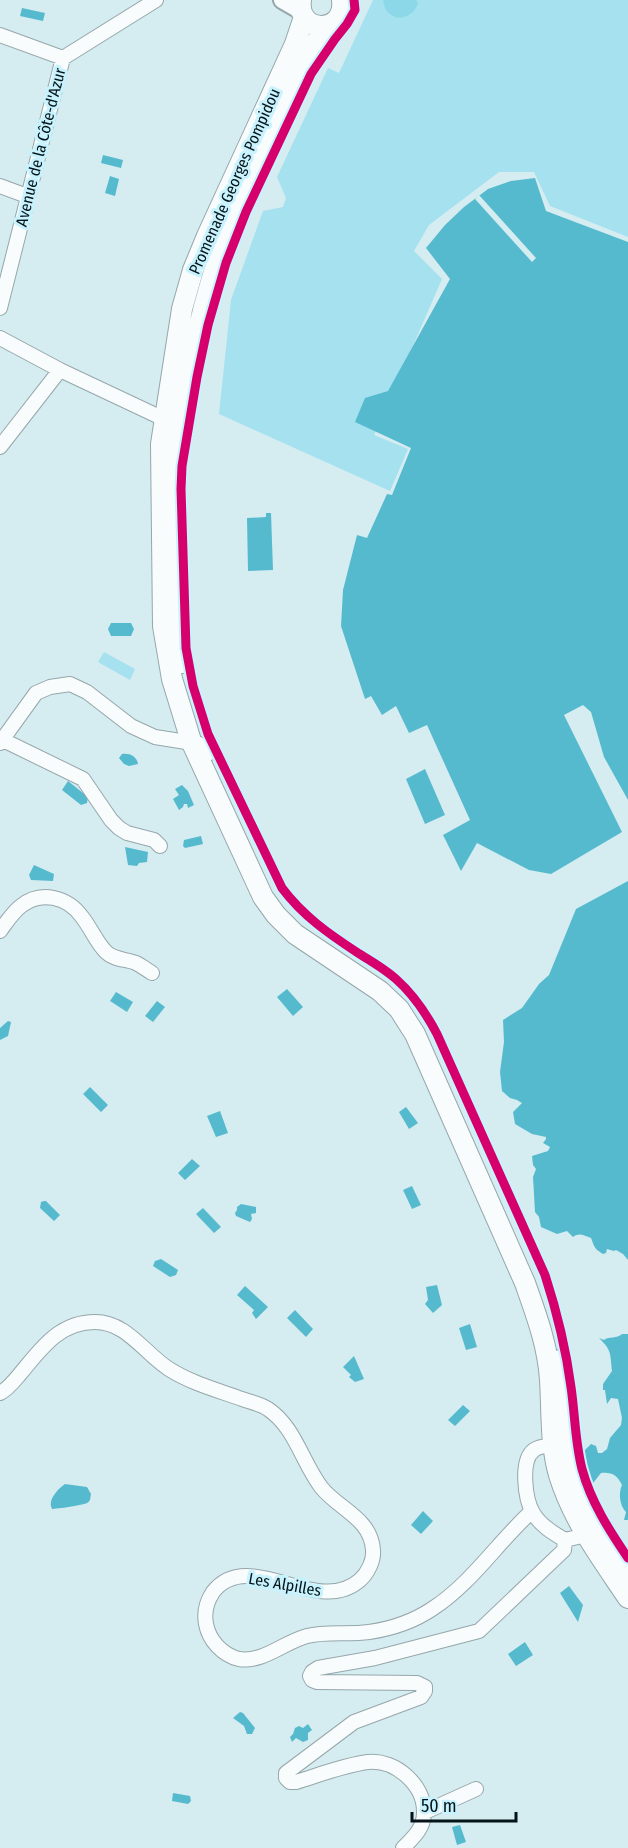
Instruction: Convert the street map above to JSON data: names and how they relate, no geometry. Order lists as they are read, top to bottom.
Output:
{
  "streets": {
    "main road": ["Promenade Georges Pompidou"],
    "street": ["Avenue de la Côte-d'Azur", "Les Alpilles"]
  },
  "scale_bar": "50 m"
}
